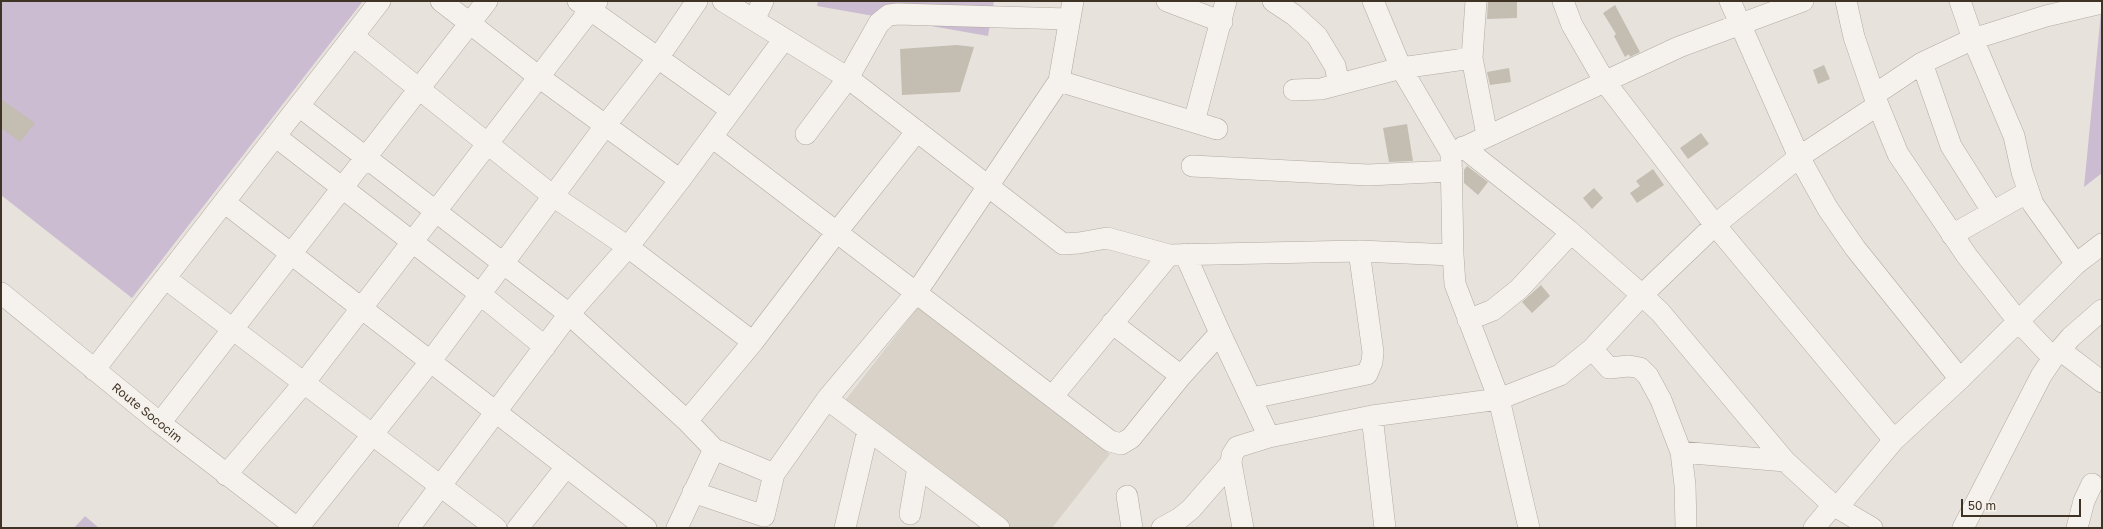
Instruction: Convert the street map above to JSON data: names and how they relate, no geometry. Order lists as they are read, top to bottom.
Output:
{
  "streets": {
    "street": ["Route Sococim"]
  },
  "scale_bar": "50 m"
}
